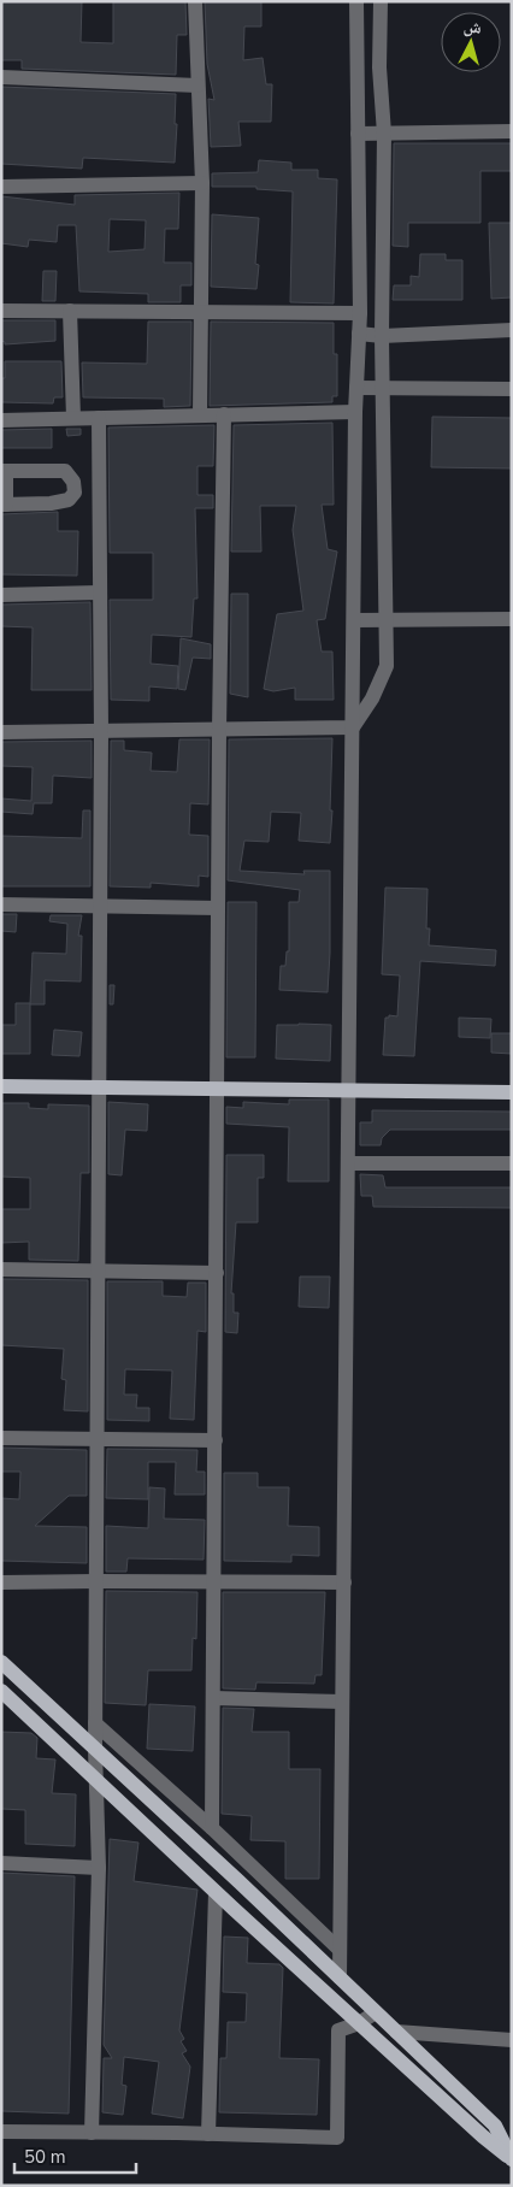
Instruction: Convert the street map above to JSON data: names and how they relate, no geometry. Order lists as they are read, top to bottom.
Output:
{
  "scale_bar": "50 m",
  "north": "top"
}
